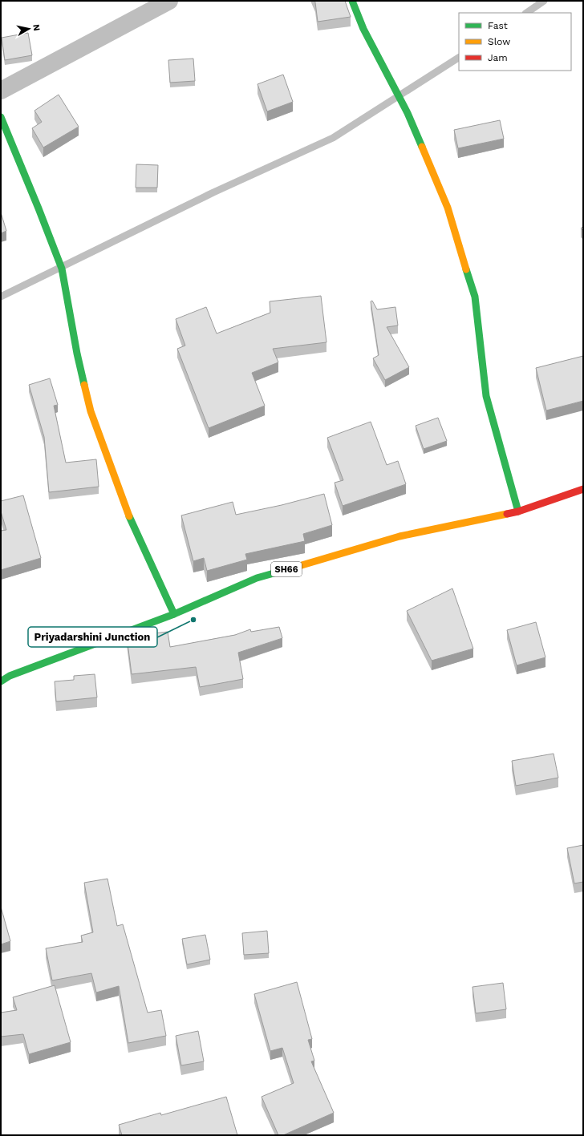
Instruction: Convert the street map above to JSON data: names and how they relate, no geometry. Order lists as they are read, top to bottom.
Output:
{
  "streets": {
    "street": ["SH66"]
  },
  "places": ["Priyadarshini Junction"],
  "legend": ["Fast", "Slow", "Jam"],
  "north": "right"
}
